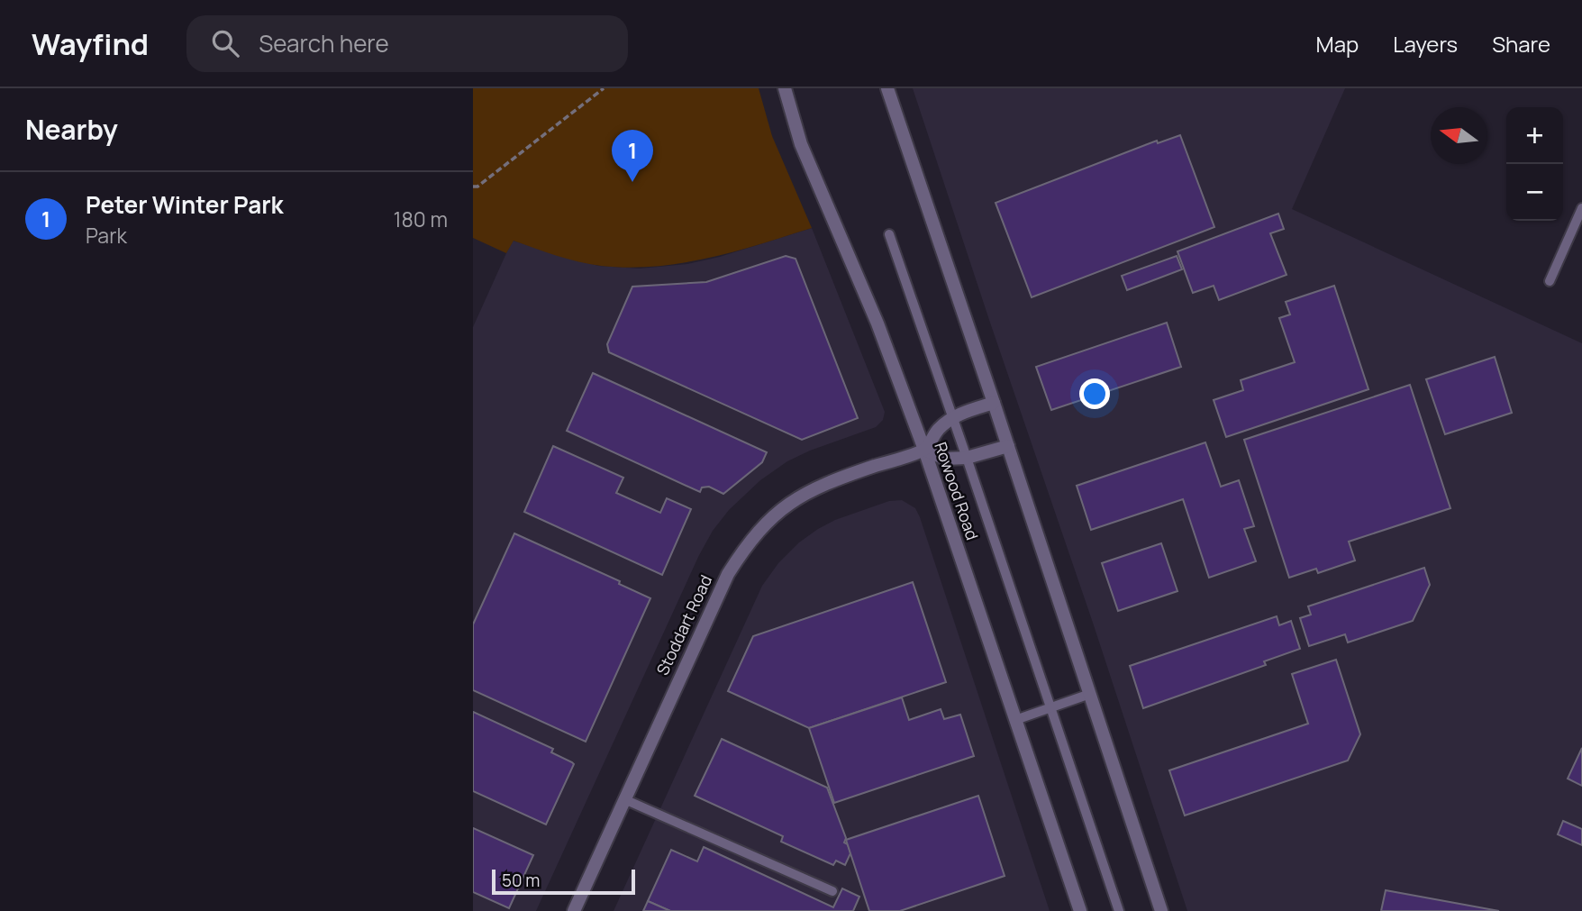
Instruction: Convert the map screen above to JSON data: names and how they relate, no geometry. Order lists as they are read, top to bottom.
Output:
{
  "streets": {
    "street": ["Rowood Road", "Stoddart Road"]
  },
  "crossings": [
    ["Rowood Road", "Stoddart Road"]
  ],
  "scale_bar": "50 m",
  "north": "left",
  "page": {
    "header": "Wayfind",
    "search": "Search here",
    "nav": ["Map", "Layers", "Share"],
    "heading": "Nearby",
    "map_buttons": ["+", "−"],
    "pins": "1",
    "list": [
      {
        "mark": "1",
        "name": "Peter Winter Park",
        "note": "Park",
        "value": "180 m"
      }
    ],
    "scale": "50 m"
  }
}
